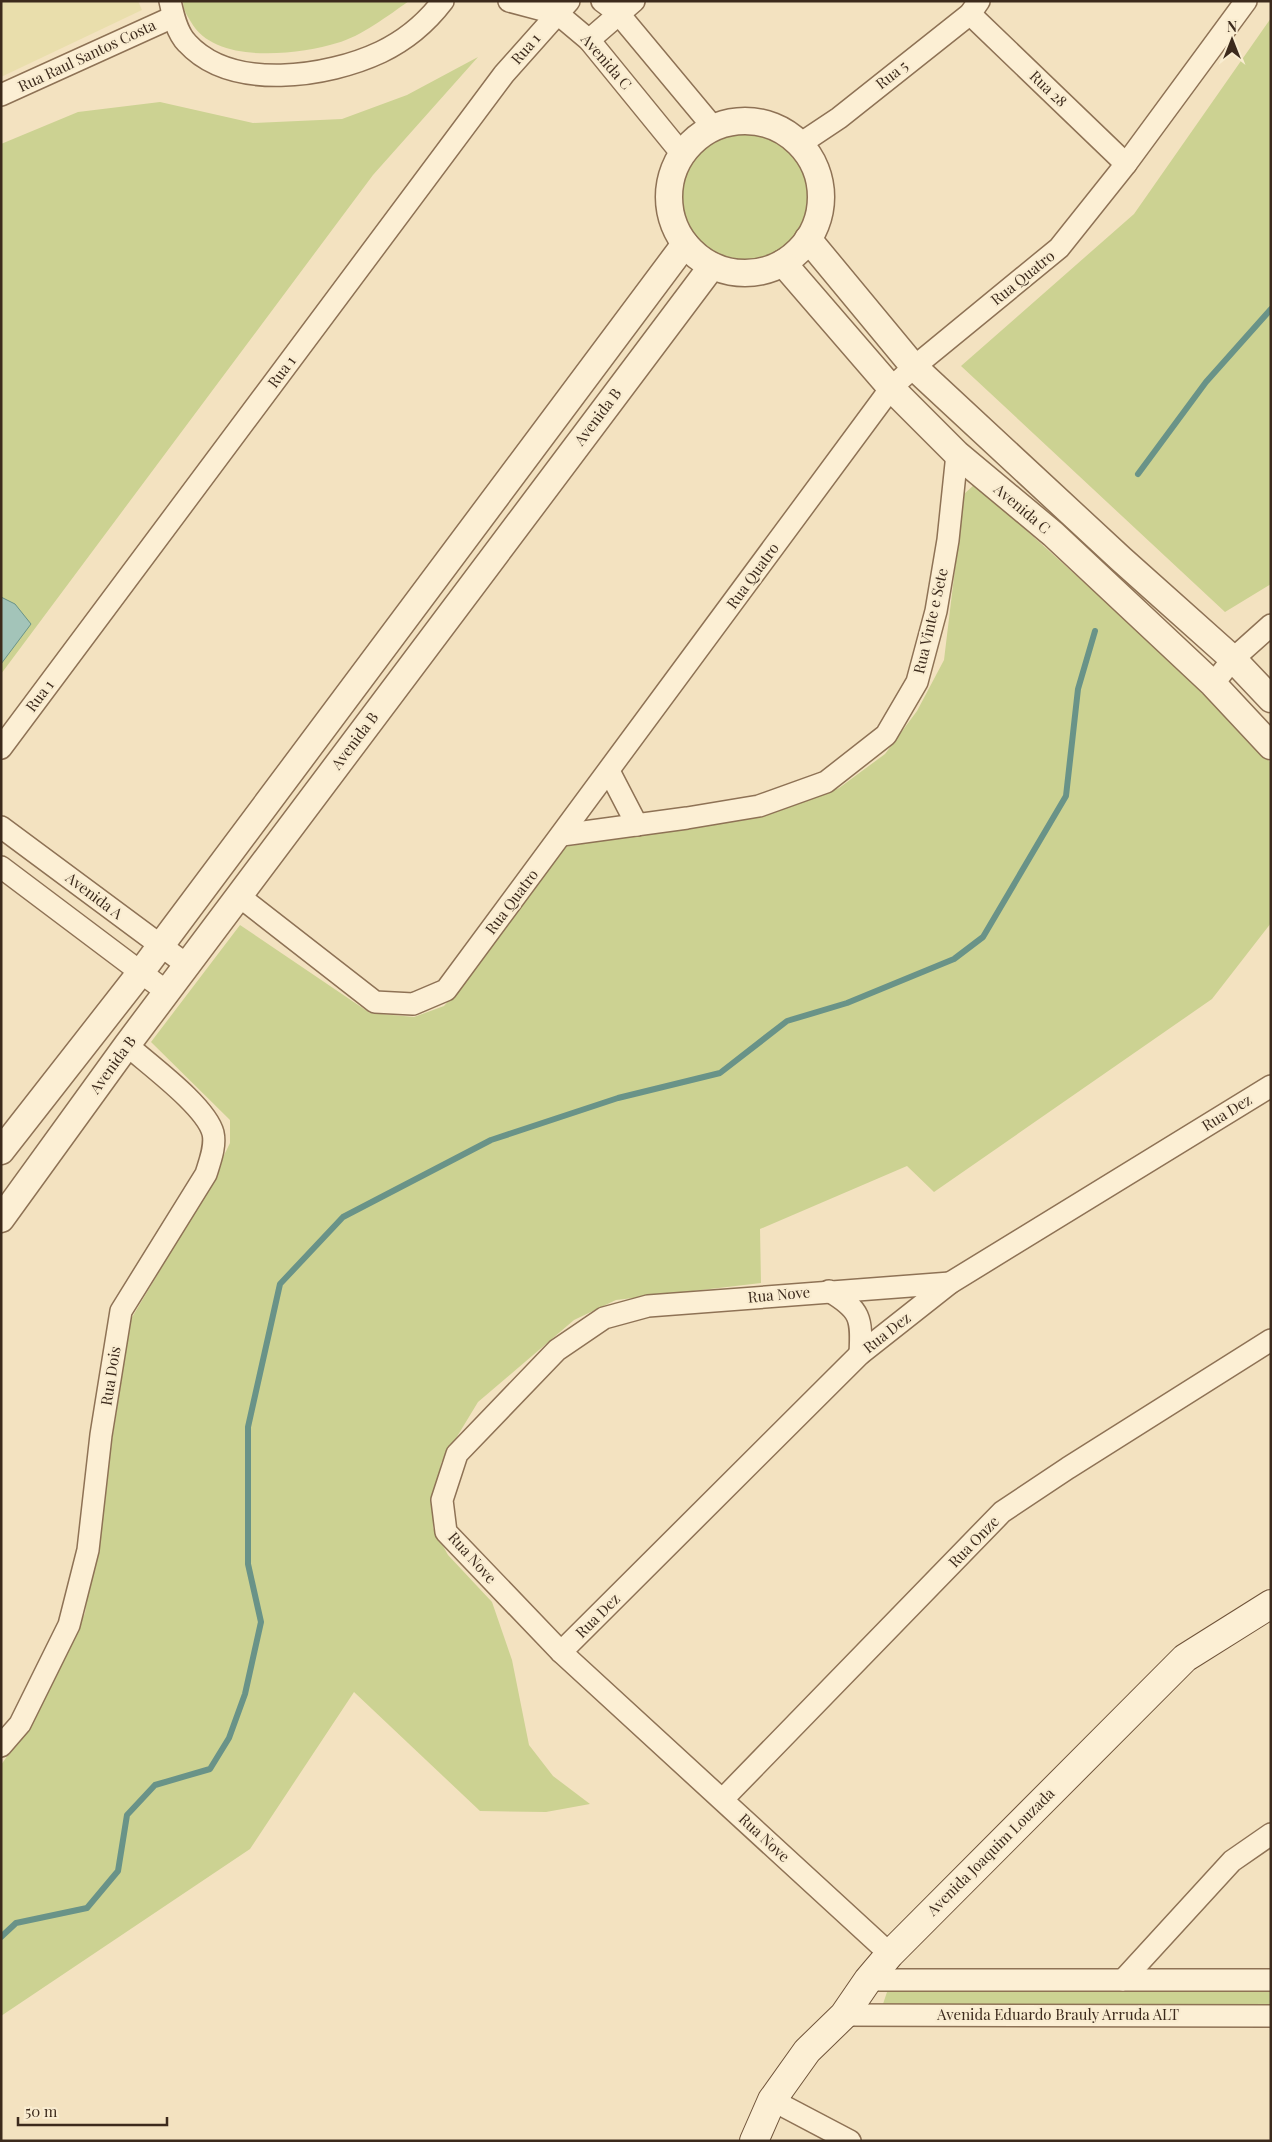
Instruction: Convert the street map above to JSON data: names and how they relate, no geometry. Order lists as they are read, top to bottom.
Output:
{
  "streets": {
    "main road": ["Avenida Joaquim Louzada"],
    "street": [
      "Rua 1",
      "Rua Raul Santos Costa",
      "Avenida C",
      "Rua 5",
      "Rua 28",
      "Rua Quatro",
      "Avenida B",
      "Rua Vinte e Sete",
      "Avenida A",
      "Rua Dez",
      "Rua Nove",
      "Rua Dois",
      "Rua Onze",
      "Avenida Eduardo Brauly Arruda ALT"
    ]
  },
  "crossings": [
    ["Rua 1", "Avenida C"],
    ["Avenida C", "Rua 5"],
    ["Avenida C", "Rua Quatro"],
    ["Avenida C", "Avenida B"],
    ["Avenida C", "Rua Vinte e Sete"],
    ["Rua 5", "Rua 28"],
    ["Rua 5", "Avenida B"],
    ["Rua 28", "Rua Quatro"],
    ["Rua Quatro", "Avenida B"],
    ["Rua Quatro", "Rua Vinte e Sete"],
    ["Avenida B", "Avenida A"],
    ["Avenida B", "Rua Dois"],
    ["Rua Dez", "Rua Nove"],
    ["Rua Nove", "Rua Onze"],
    ["Rua Nove", "Avenida Joaquim Louzada"],
    ["Avenida Joaquim Louzada", "Avenida Eduardo Brauly Arruda ALT"]
  ],
  "scale_bar": "50 m",
  "north": "top"
}
